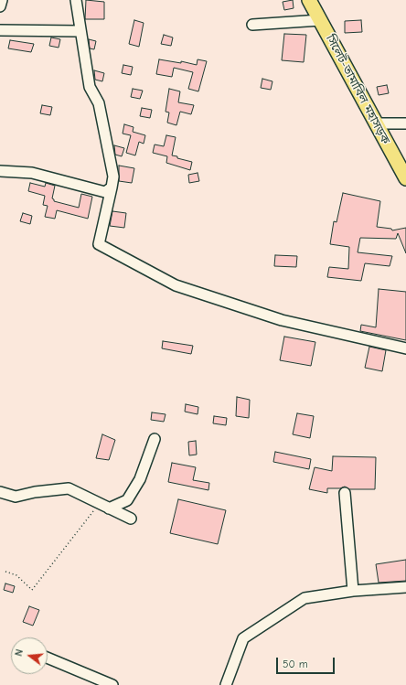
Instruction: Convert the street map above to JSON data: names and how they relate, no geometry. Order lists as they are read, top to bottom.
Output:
{
  "streets": {
    "highway": ["সিলেট-তামাবিল মহাসড়ক"]
  },
  "scale_bar": "50 m",
  "north": "left"
}
